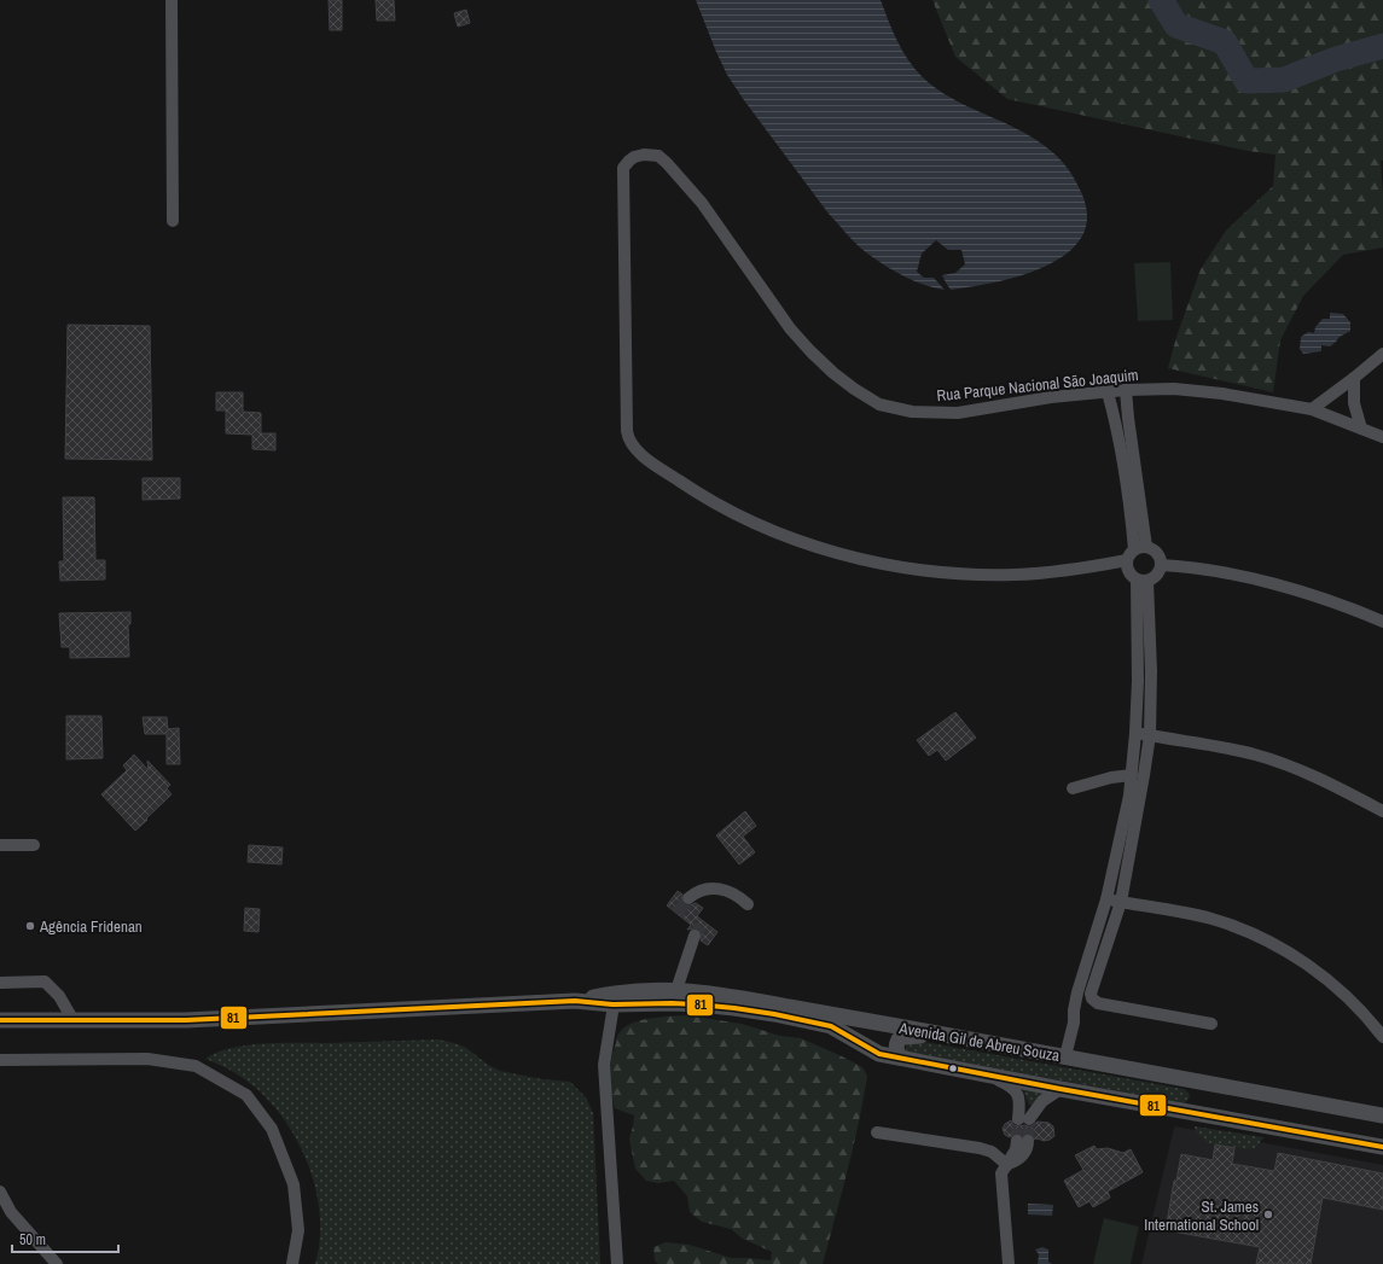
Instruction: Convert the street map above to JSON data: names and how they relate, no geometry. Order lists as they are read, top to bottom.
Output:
{
  "streets": {
    "street": ["Rua Parque Nacional São Joaquim", "Avenida Gil de Abreu Souza"]
  },
  "places": ["Agência Fridenan", "St. James International School"],
  "lines": ["transit line 81"],
  "scale_bar": "50 m"
}
